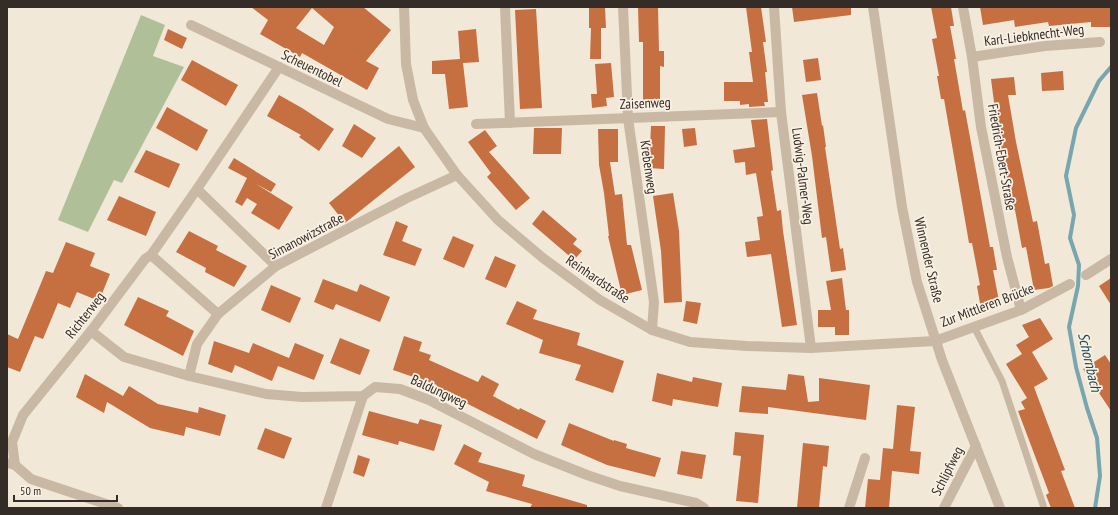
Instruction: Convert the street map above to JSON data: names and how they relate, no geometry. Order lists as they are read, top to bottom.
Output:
{
  "streets": {
    "street": [
      "Karl-Liebknecht-Weg",
      "Scheuentobel",
      "Zaisenweg",
      "Friedrich-Ebert-Straße",
      "Krebenweg",
      "Ludwig-Palmer-Weg",
      "Simanowizstraße",
      "Winnender Straße",
      "Reinhardstraße",
      "Zur Mittleren Brücke",
      "Richterweg",
      "Baldungweg",
      "Schlipfweg"
    ]
  },
  "crossings": [
    ["Karl-Liebknecht-Weg", "Friedrich-Ebert-Straße"],
    ["Scheuentobel", "Reinhardstraße"],
    ["Scheuentobel", "Richterweg"],
    ["Zaisenweg", "Krebenweg"],
    ["Zaisenweg", "Ludwig-Palmer-Weg"],
    ["Friedrich-Ebert-Straße", "Zur Mittleren Brücke"],
    ["Krebenweg", "Reinhardstraße"],
    ["Ludwig-Palmer-Weg", "Reinhardstraße"],
    ["Simanowizstraße", "Reinhardstraße"],
    ["Simanowizstraße", "Baldungweg"],
    ["Winnender Straße", "Reinhardstraße"],
    ["Winnender Straße", "Zur Mittleren Brücke"],
    ["Winnender Straße", "Schlipfweg"],
    ["Reinhardstraße", "Zur Mittleren Brücke"],
    ["Richterweg", "Baldungweg"]
  ],
  "water": ["Schornbach"],
  "scale_bar": "50 m"
}
